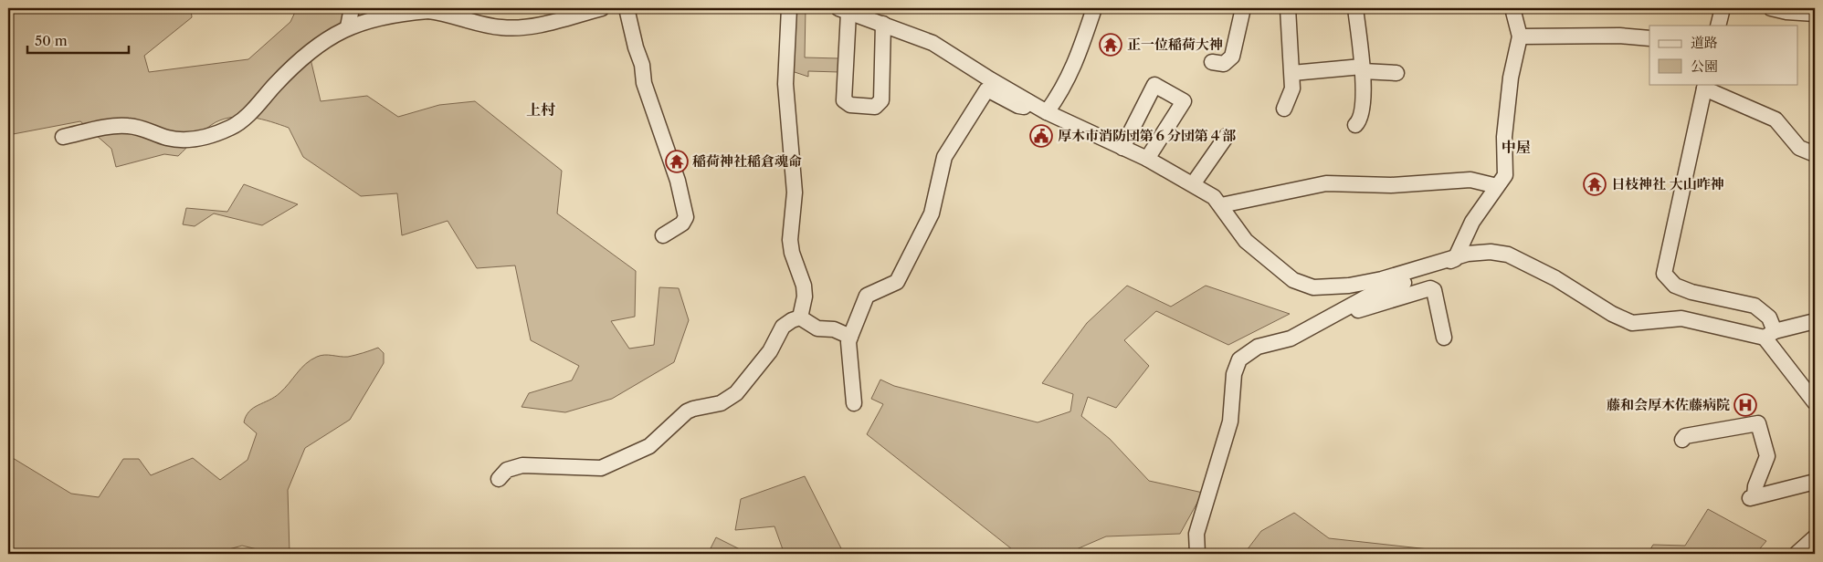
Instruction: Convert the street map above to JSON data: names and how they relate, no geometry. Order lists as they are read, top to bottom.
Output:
{
  "districts": ["上村", "中屋"],
  "places": {
    "temple": ["正一位稲荷大神", "稲荷神社稲倉魂命", "日枝神社 大山咋神"],
    "public building": ["厚木市消防団第６分団第４部"],
    "hospital": ["藤和会厚木佐藤病院"]
  },
  "legend": ["道路", "公園"],
  "scale_bar": "50 m"
}
